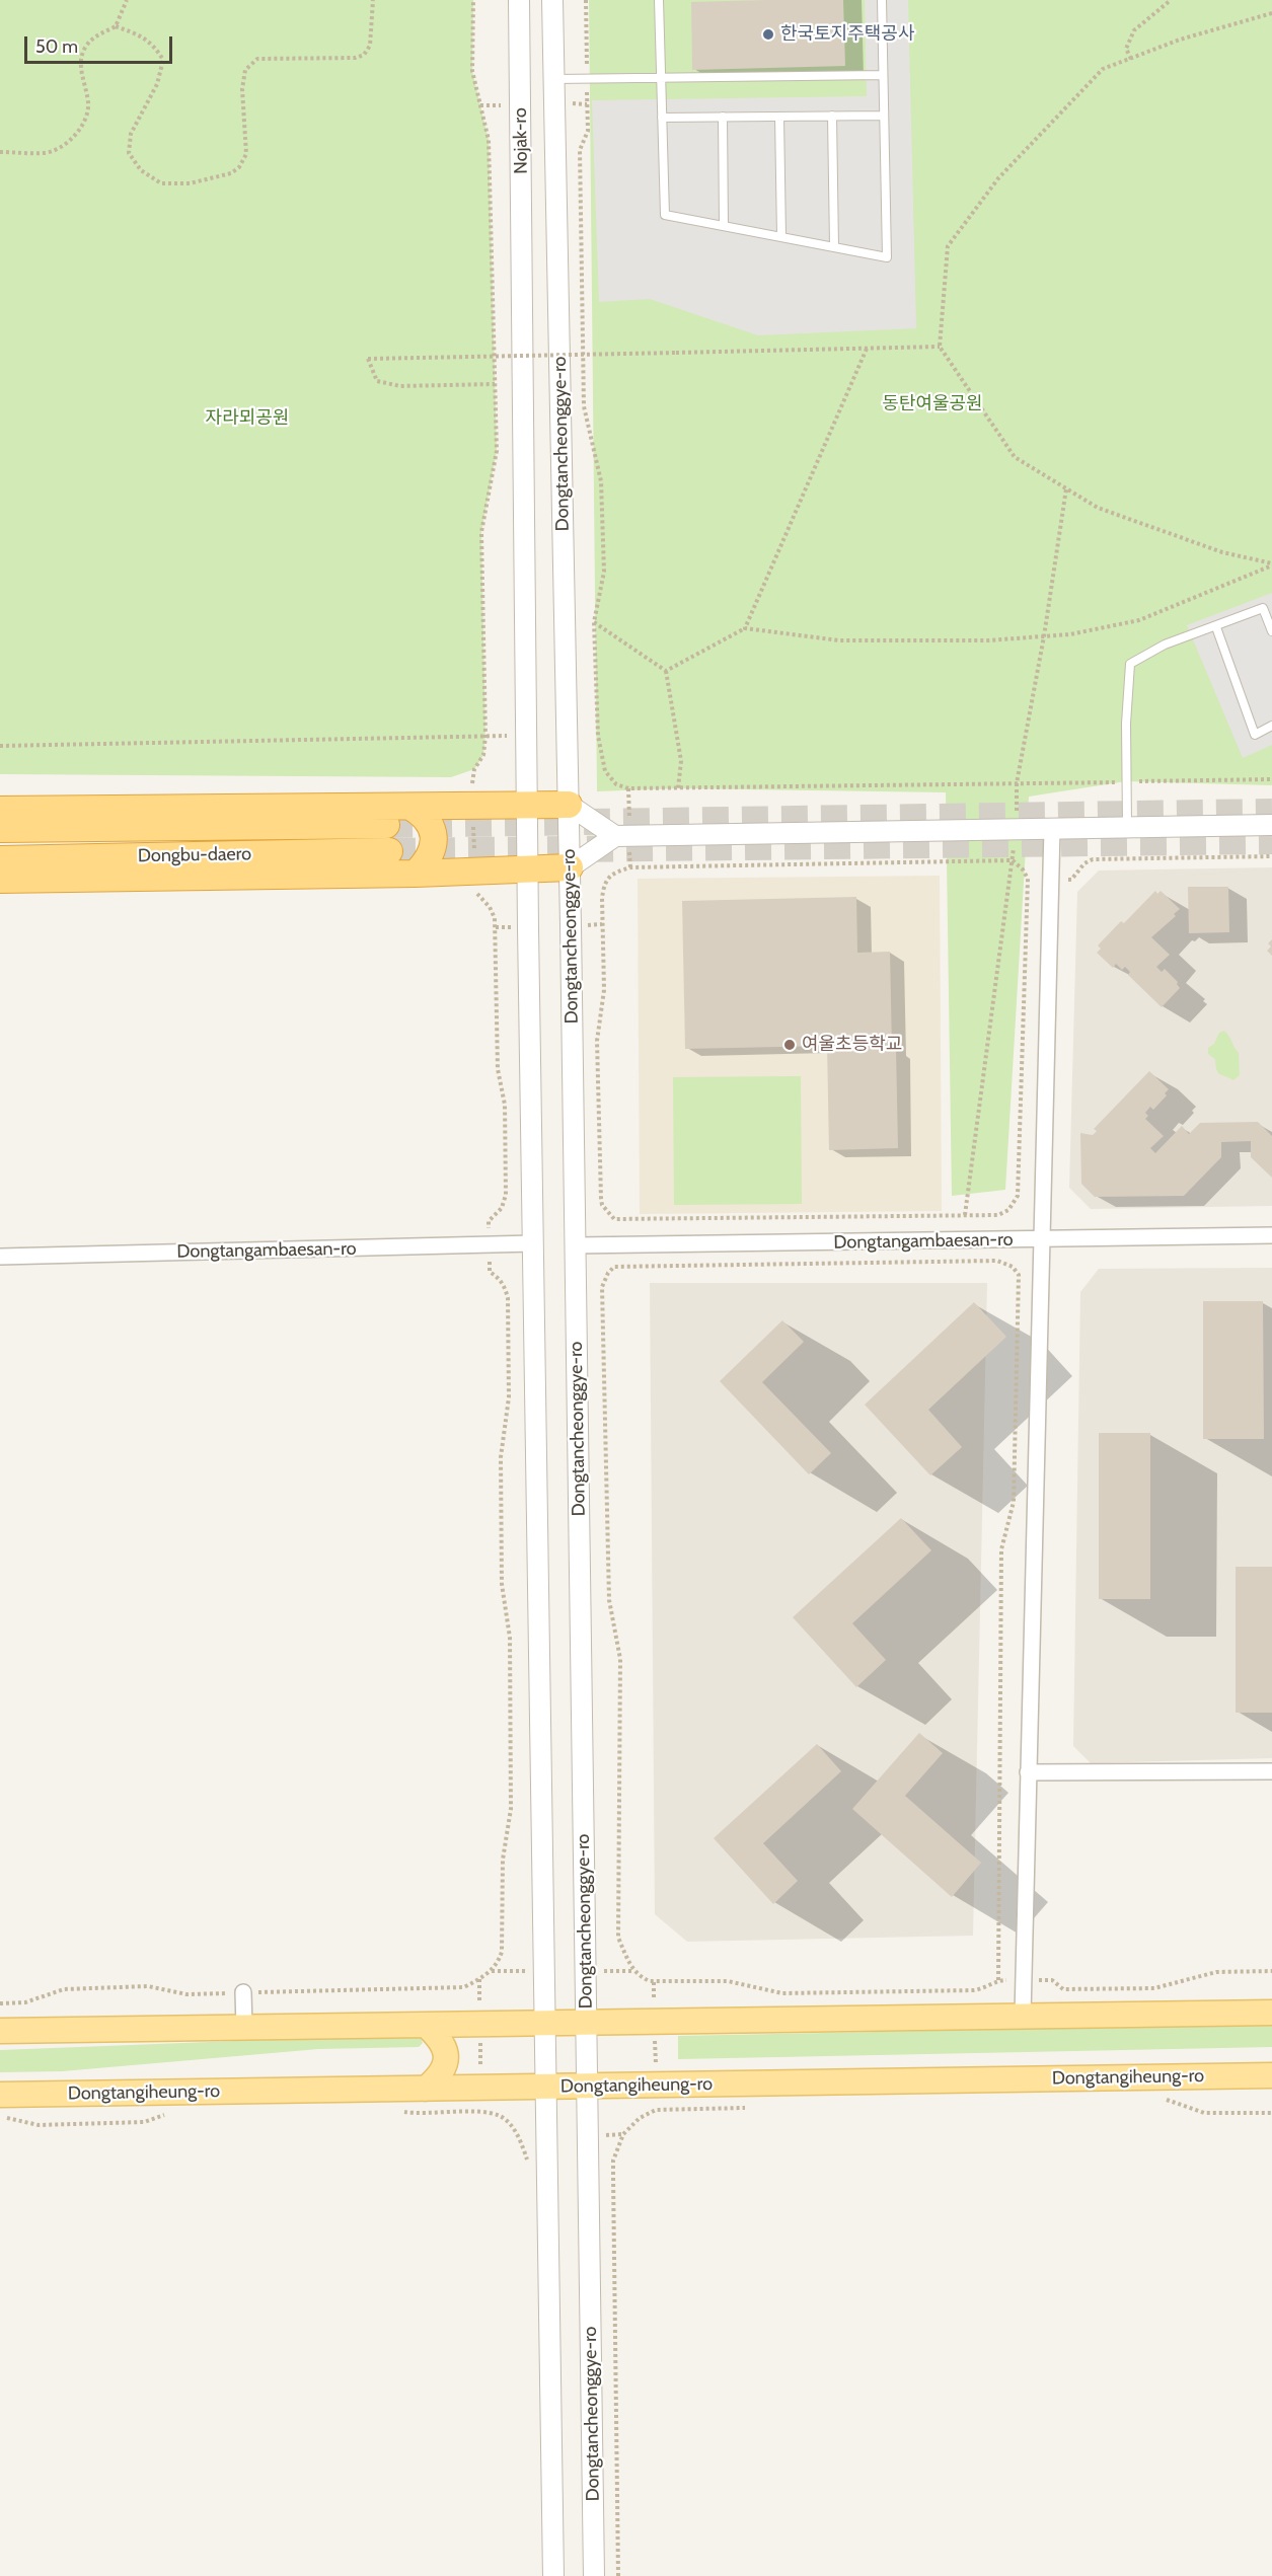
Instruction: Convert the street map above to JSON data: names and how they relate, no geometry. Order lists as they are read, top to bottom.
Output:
{
  "streets": {
    "highway": ["Dongbu-daero"],
    "main road": ["Dongtangiheung-ro"],
    "street": ["Nojak-ro", "Dongtancheonggye-ro", "Dongtangambaesan-ro"]
  },
  "crossings": [
    ["Nojak-ro", "Dongtancheonggye-ro"],
    ["Dongtancheonggye-ro", "Dongtangambaesan-ro"],
    ["Dongtancheonggye-ro", "Dongtangiheung-ro"]
  ],
  "parks": ["동탄여울공원", "자라뫼공원"],
  "places": ["한국토지주택공사", "여울초등학교"],
  "scale_bar": "50 m"
}
